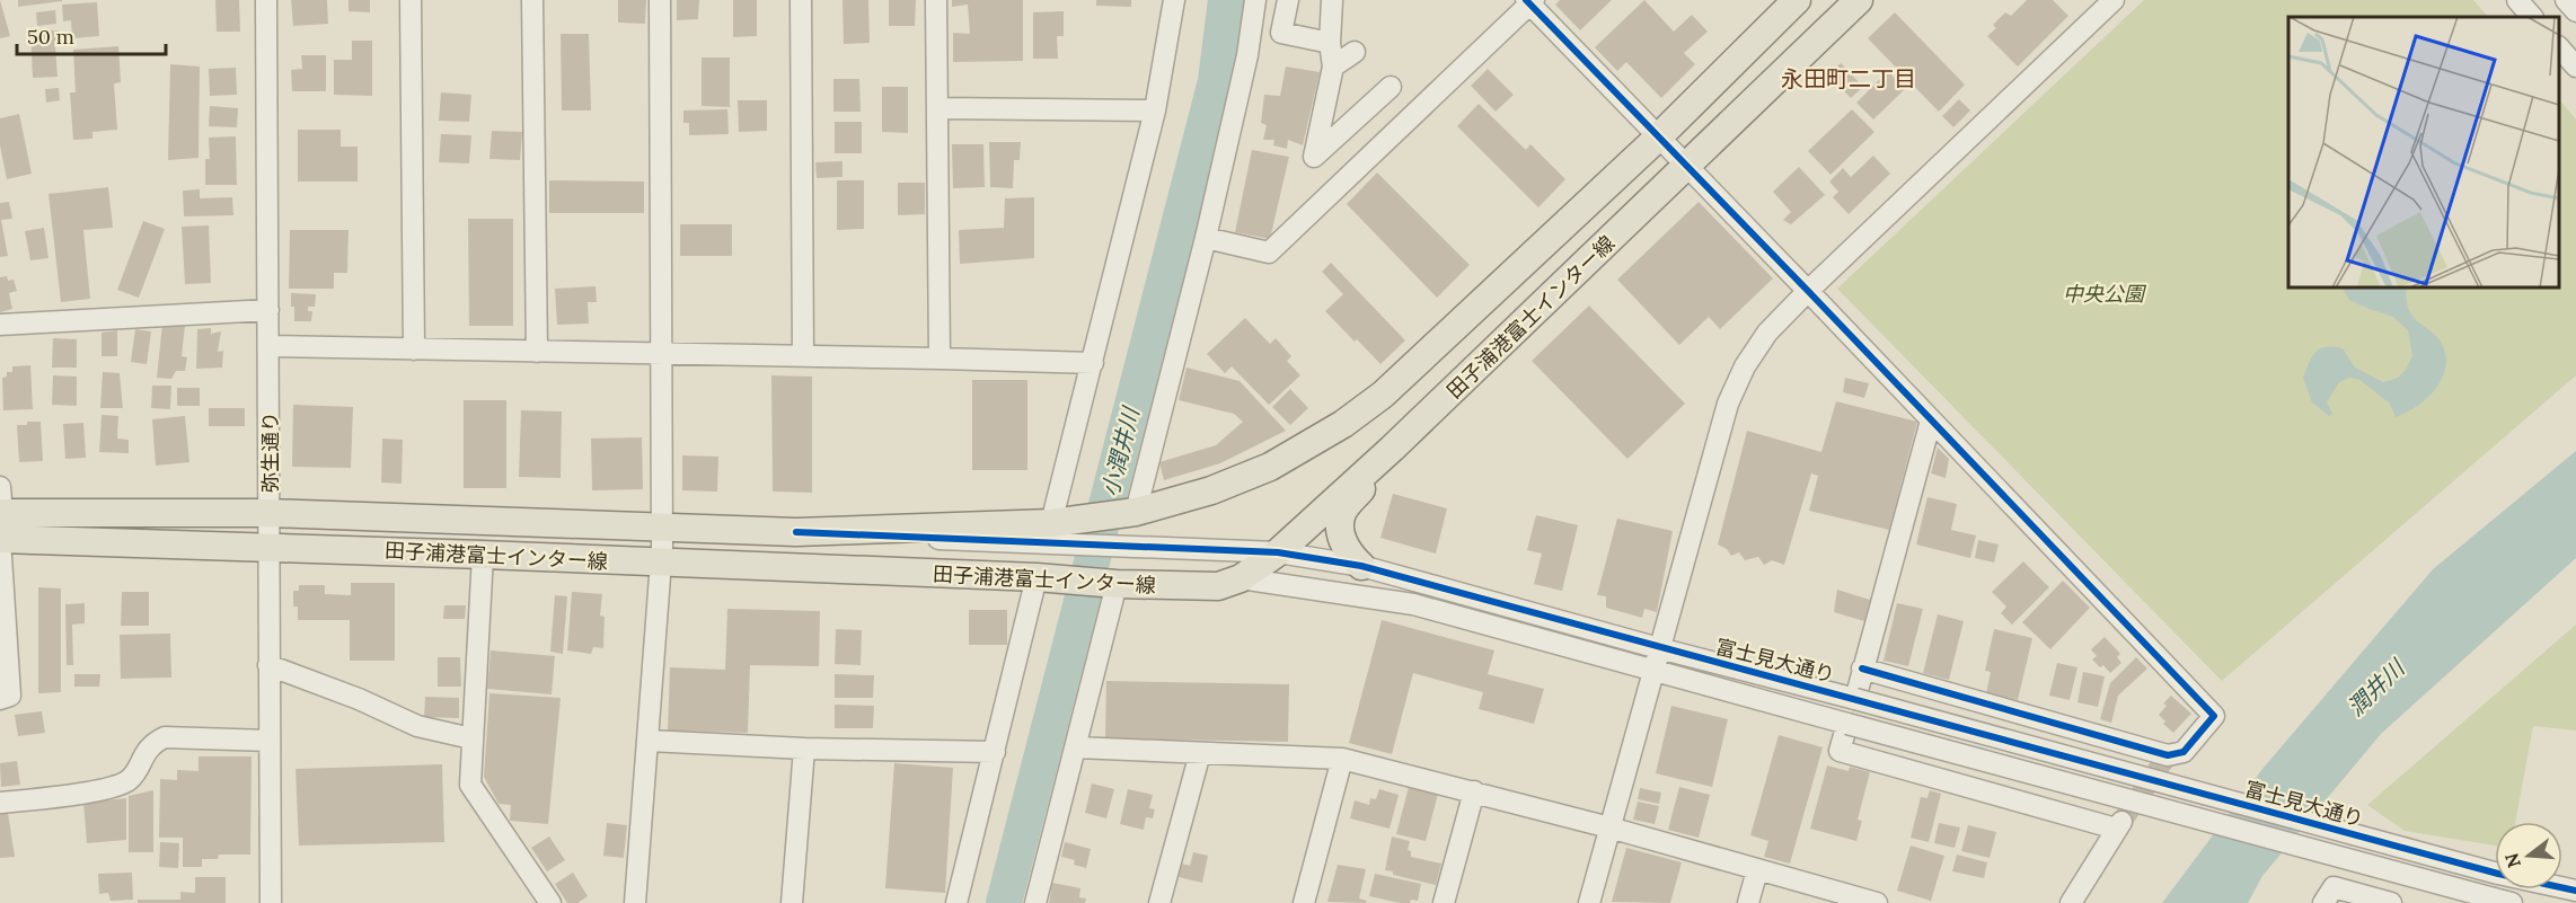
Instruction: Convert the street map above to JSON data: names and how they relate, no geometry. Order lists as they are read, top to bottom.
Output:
{
  "streets": {
    "main road": ["田子浦港富士インター線"],
    "street": ["弥生通り", "富士見大通り"]
  },
  "crossings": [
    ["田子浦港富士インター線", "弥生通り"],
    ["田子浦港富士インター線", "富士見大通り"]
  ],
  "districts": ["永田町二丁目"],
  "water": ["小潤井川", "潤井川"],
  "parks": ["中央公園"],
  "scale_bar": "50 m",
  "north": "left"
}
